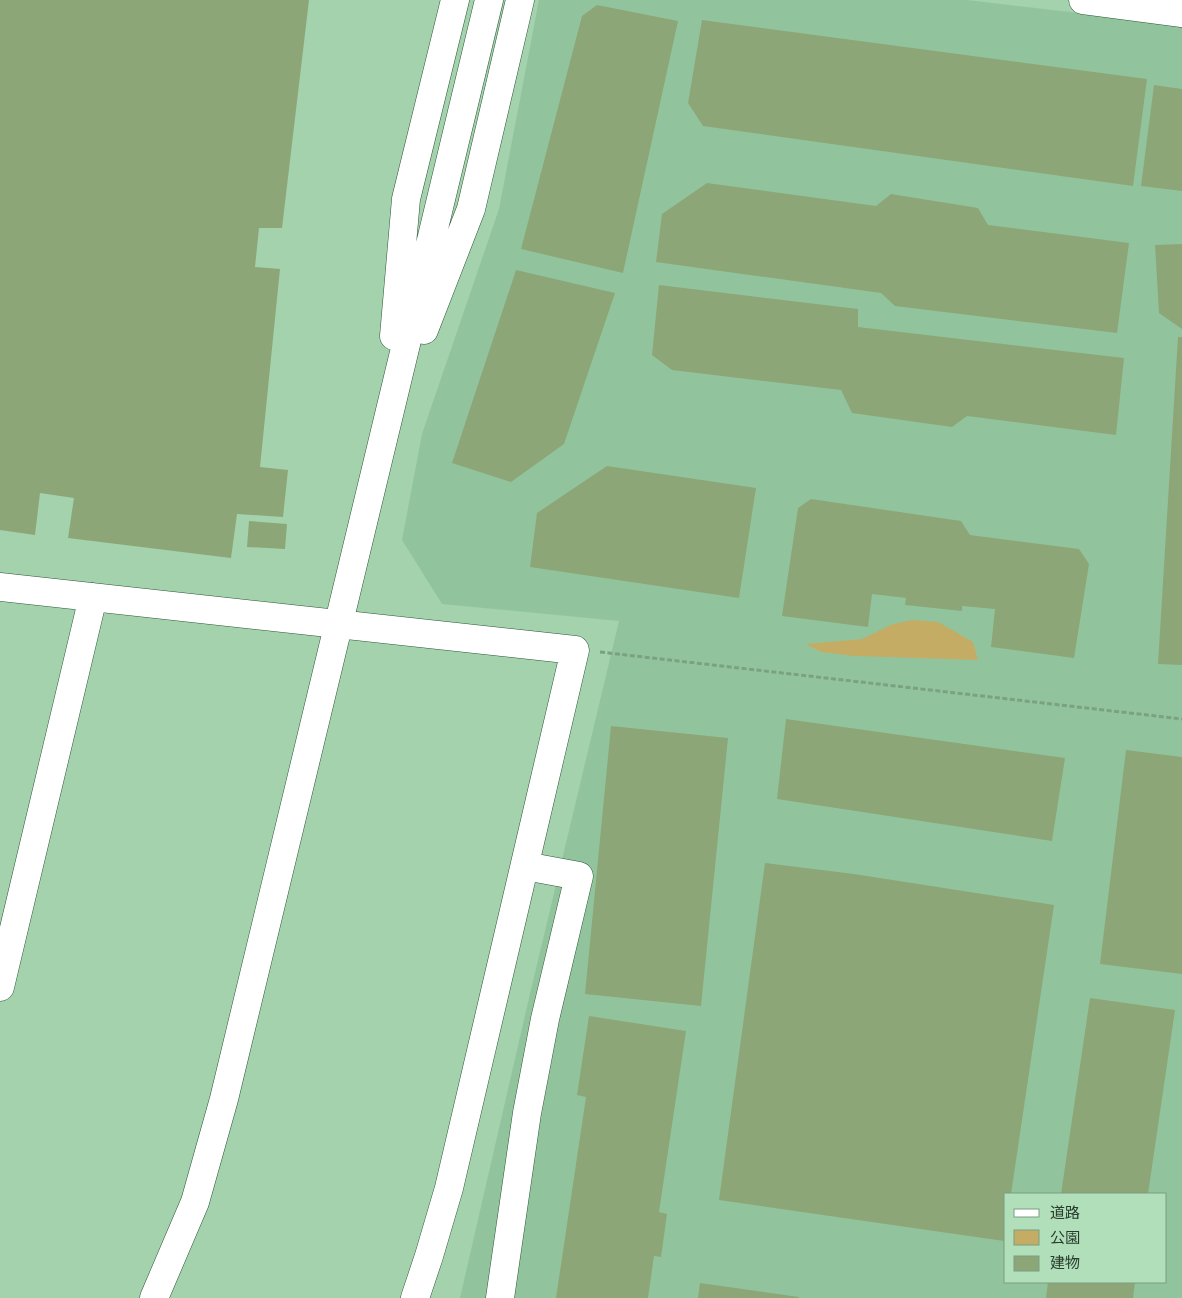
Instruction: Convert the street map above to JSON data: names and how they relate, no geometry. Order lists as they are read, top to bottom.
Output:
{
  "legend": ["道路", "公園", "建物"]
}
